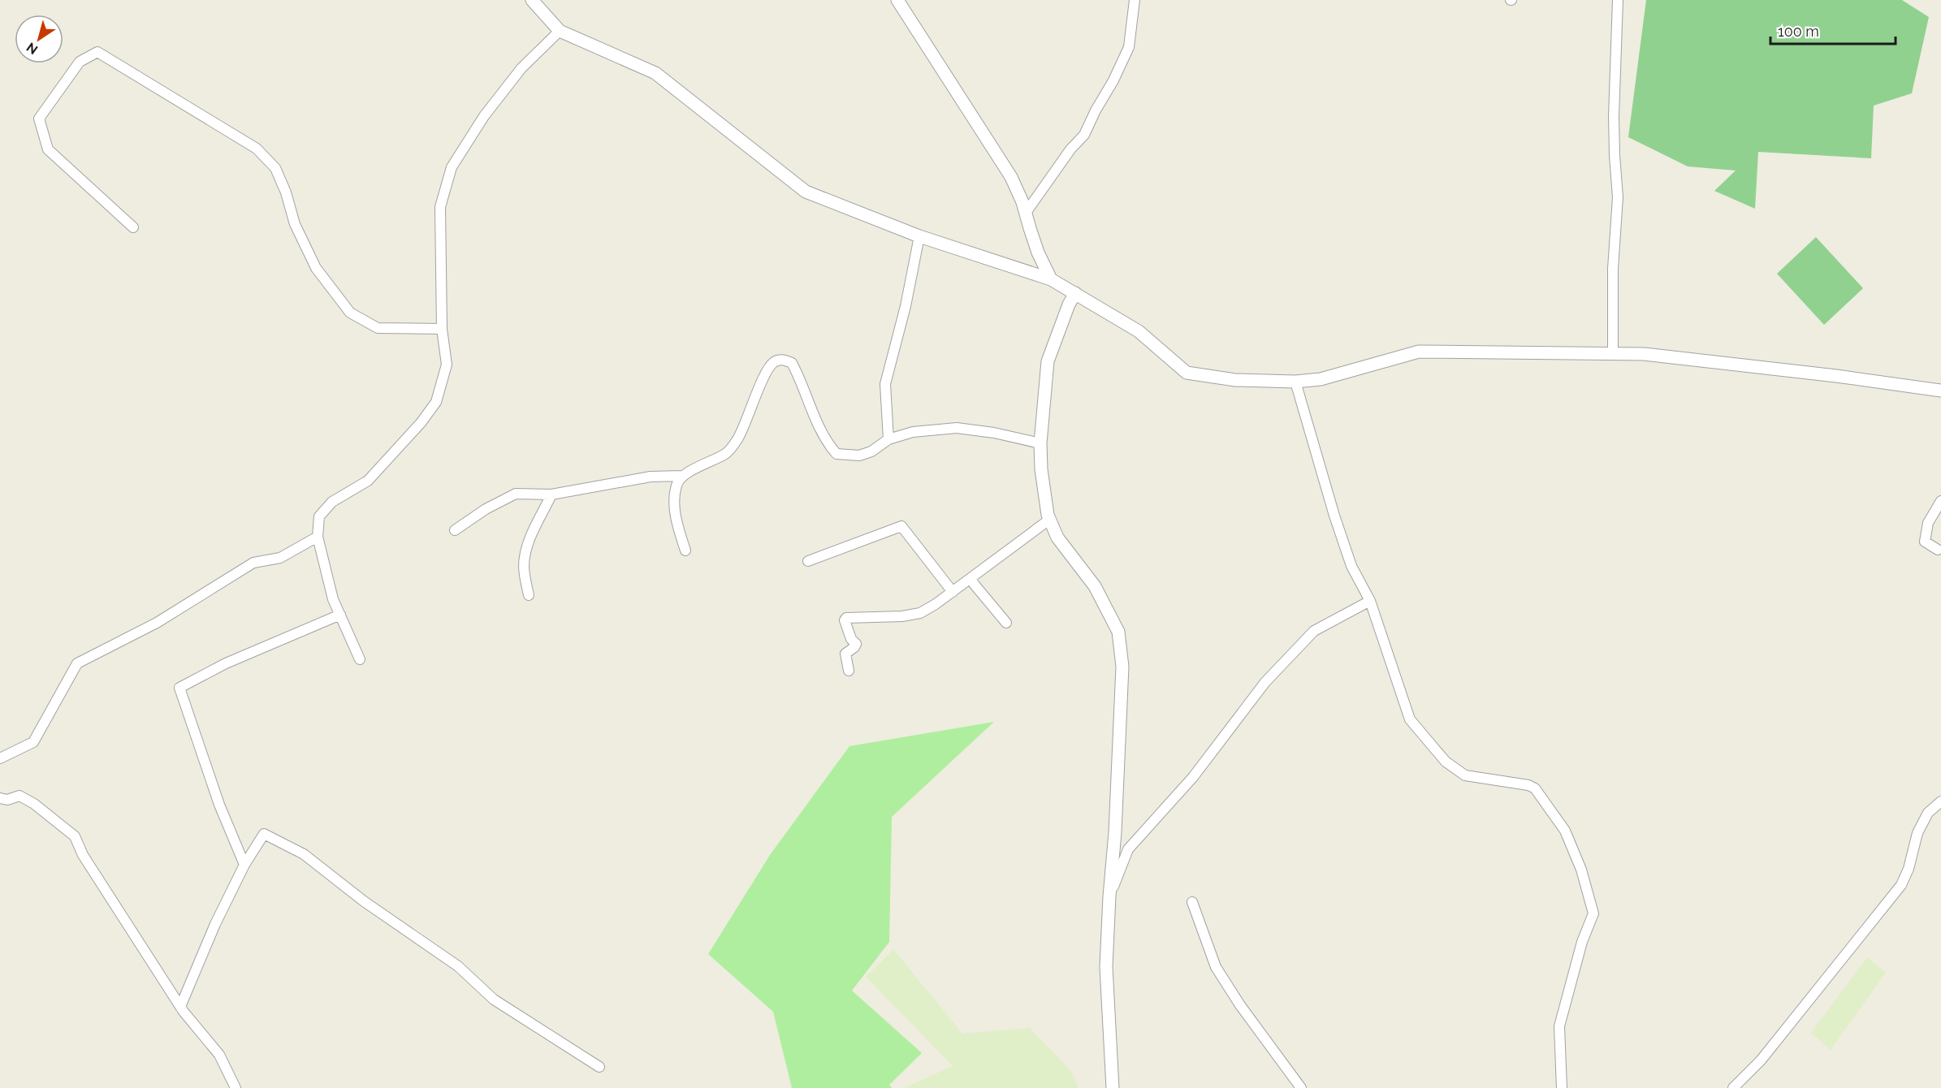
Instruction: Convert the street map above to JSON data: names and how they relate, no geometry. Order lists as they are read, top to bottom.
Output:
{
  "scale_bar": "100 m",
  "north": "bottom left"
}
